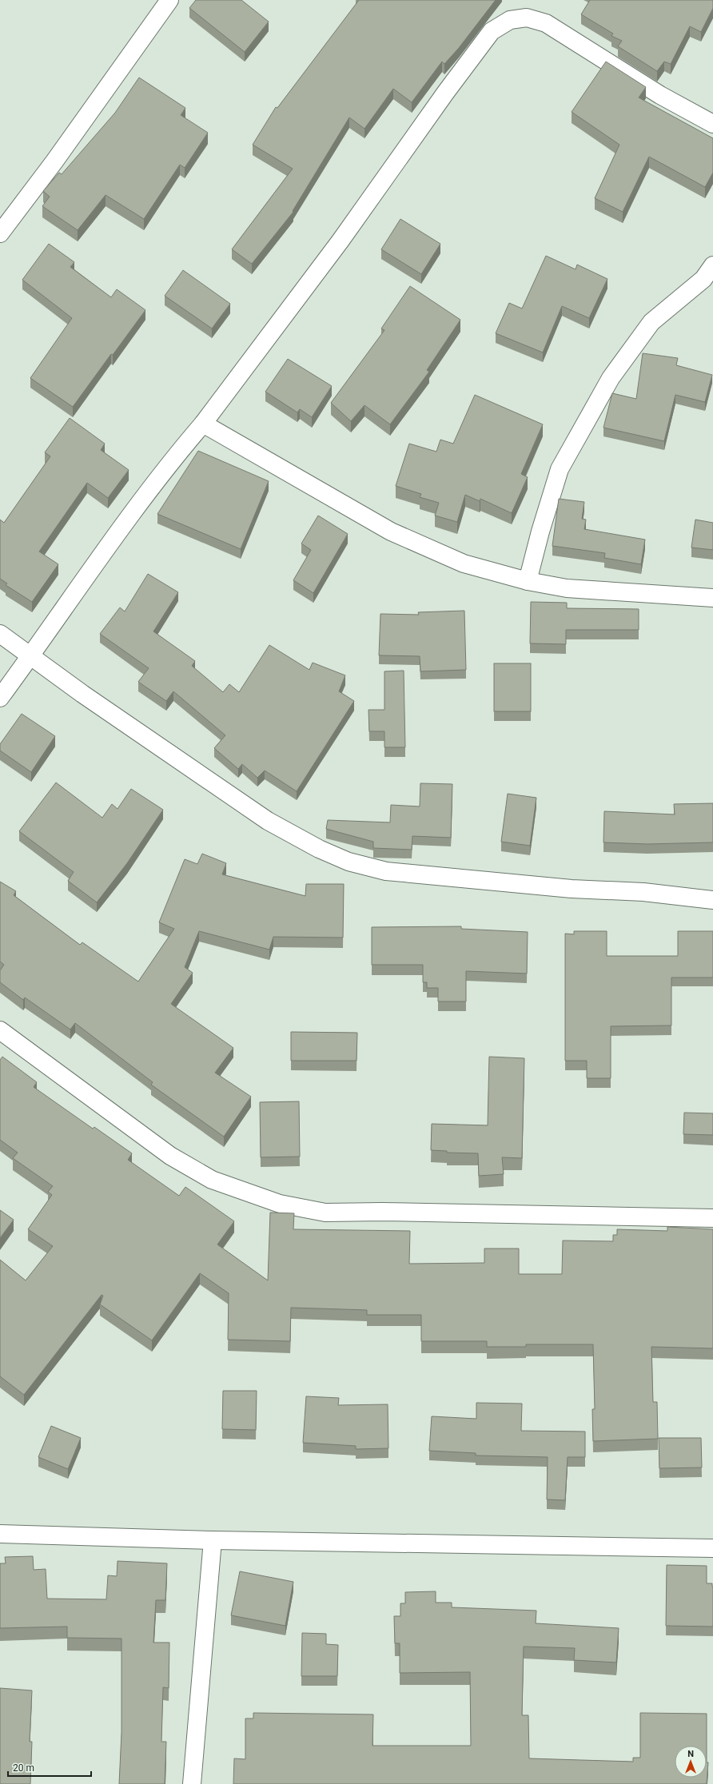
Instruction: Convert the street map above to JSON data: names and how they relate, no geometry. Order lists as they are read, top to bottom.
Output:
{
  "scale_bar": "20 m",
  "north": "top"
}
